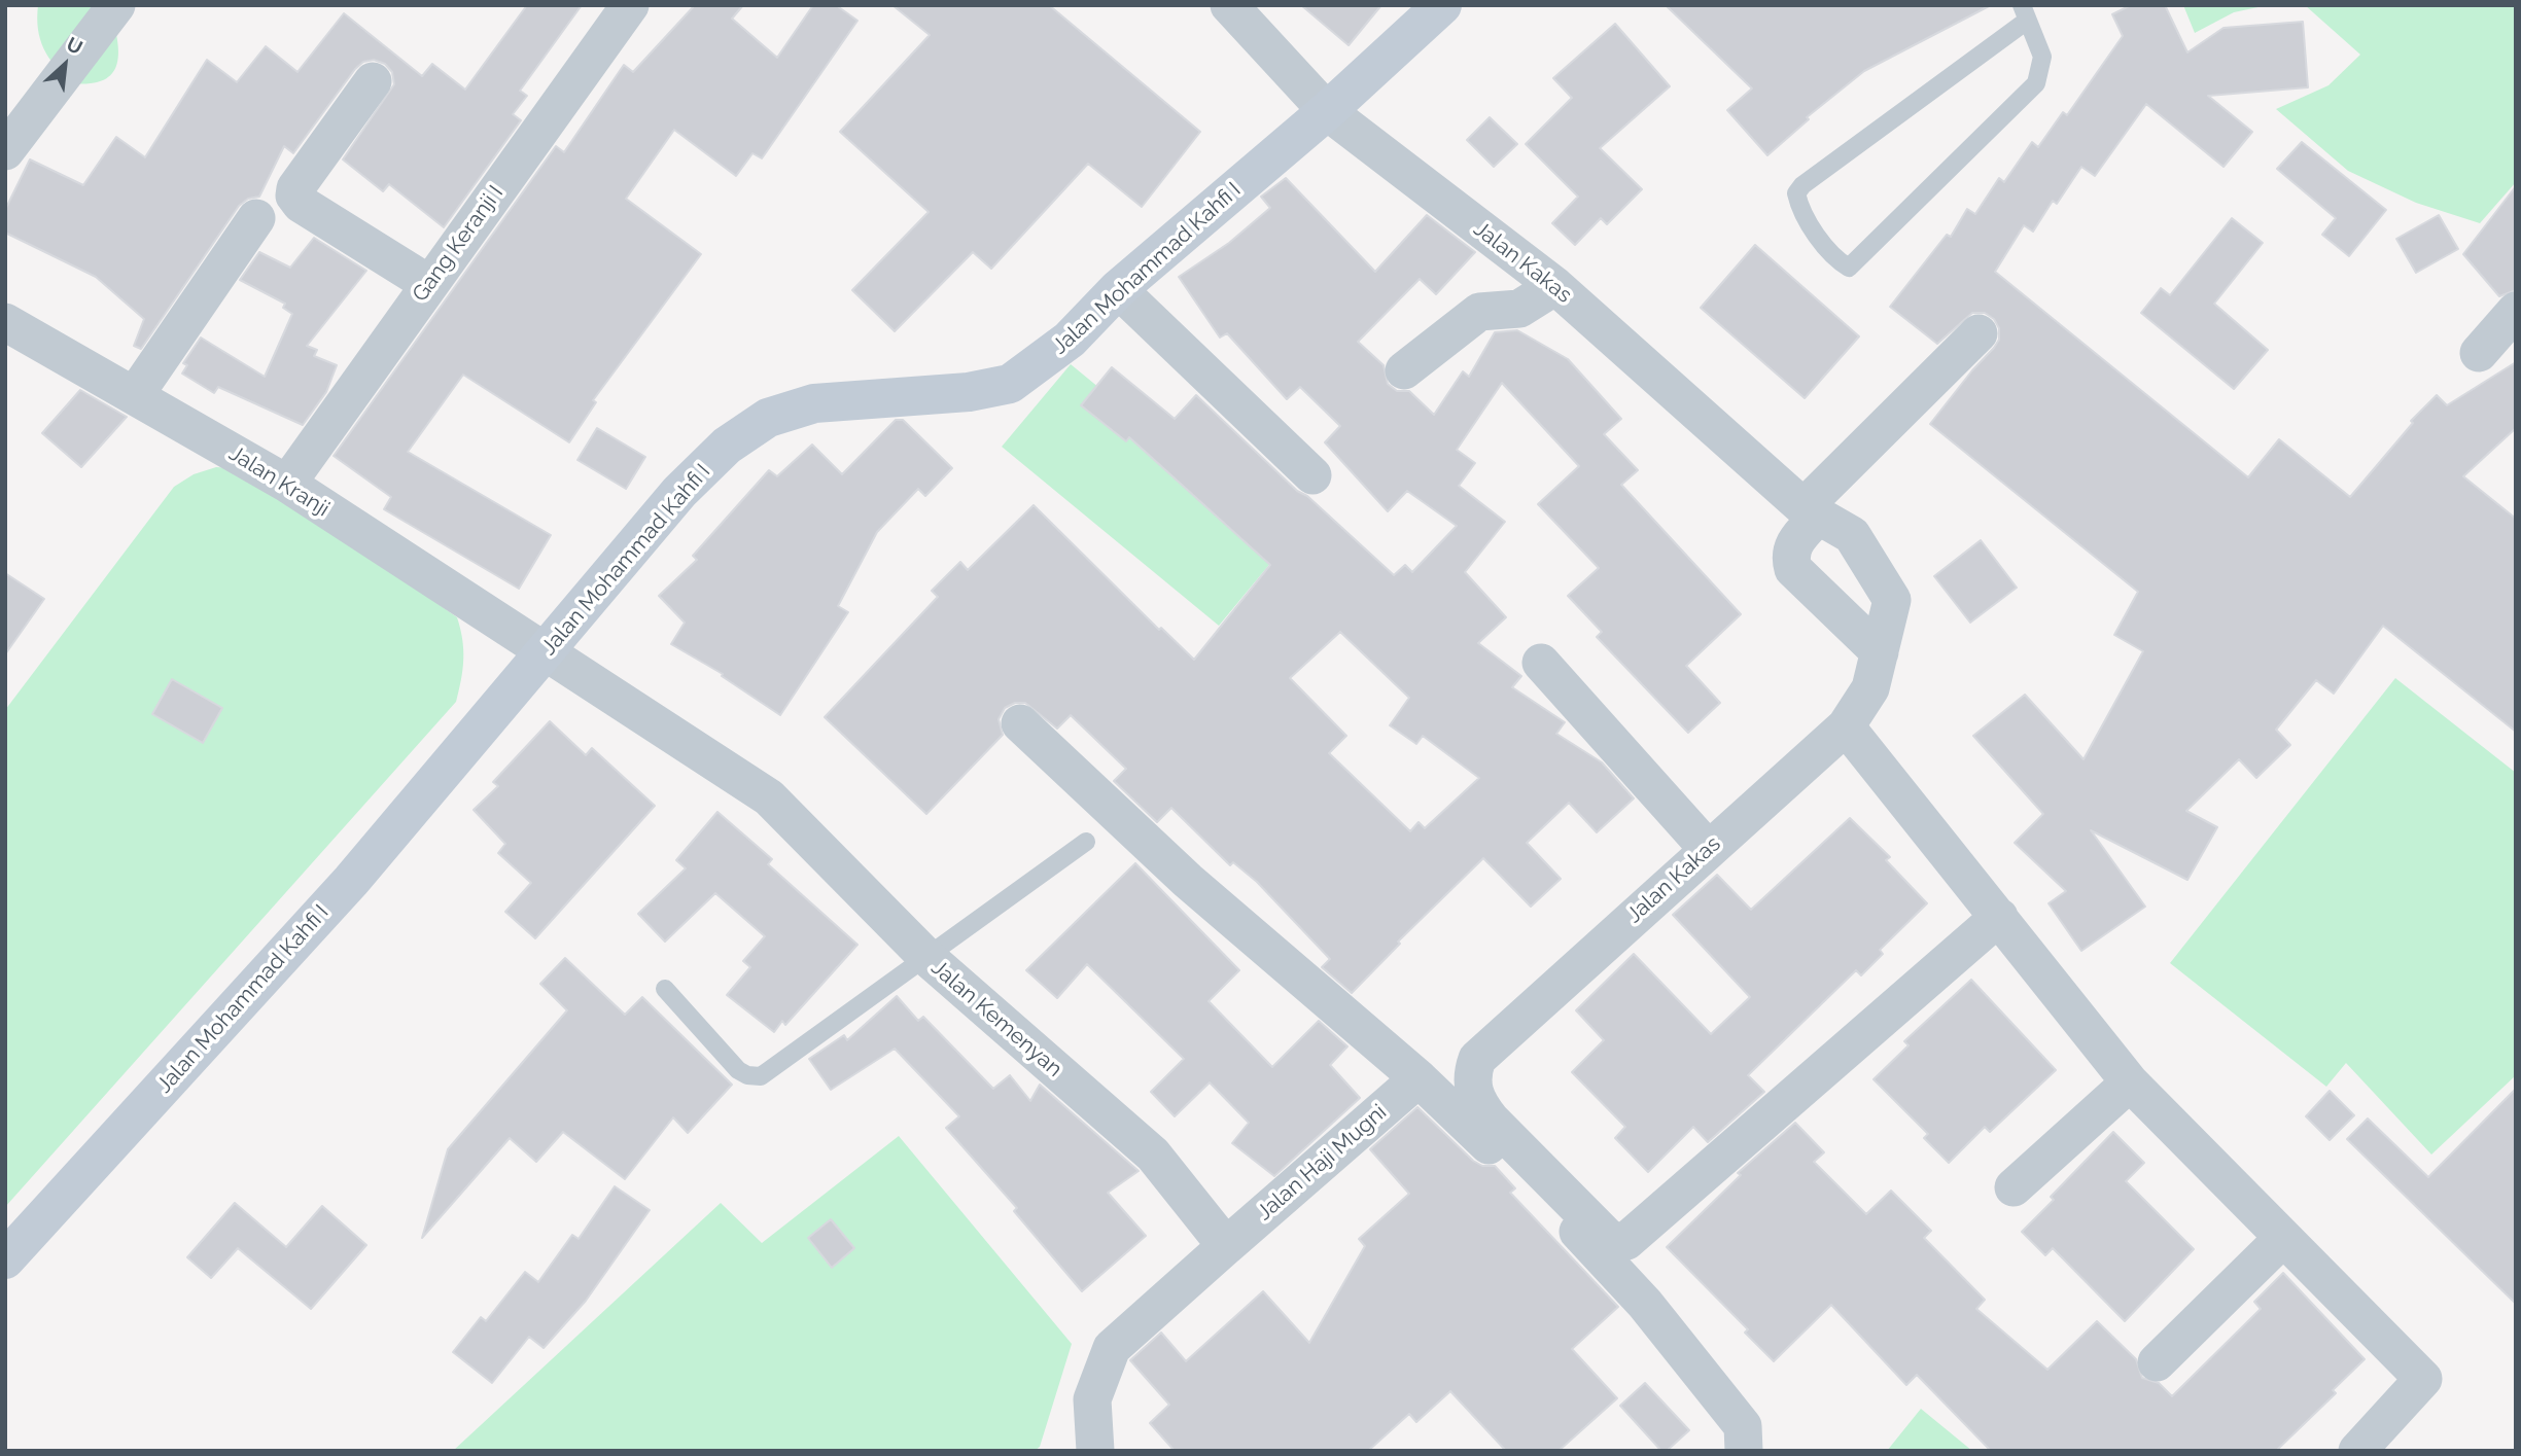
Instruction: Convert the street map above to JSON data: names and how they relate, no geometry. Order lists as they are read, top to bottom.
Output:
{
  "streets": {
    "main road": ["Jalan Mohammad Kahfi I"],
    "street": [
      "Gang Keranji I",
      "Jalan Kakas",
      "Jalan Kranji",
      "Jalan Kemenyan",
      "Jalan Haji Mugni"
    ]
  },
  "crossings": [
    ["Gang Keranji I", "Jalan Kranji"],
    ["Jalan Kakas", "Jalan Mohammad Kahfi I"],
    ["Jalan Mohammad Kahfi I", "Jalan Kranji"],
    ["Jalan Mohammad Kahfi I", "Jalan Kemenyan"],
    ["Jalan Kranji", "Jalan Kemenyan"],
    ["Jalan Kemenyan", "Jalan Haji Mugni"]
  ],
  "north": "top right"
}
